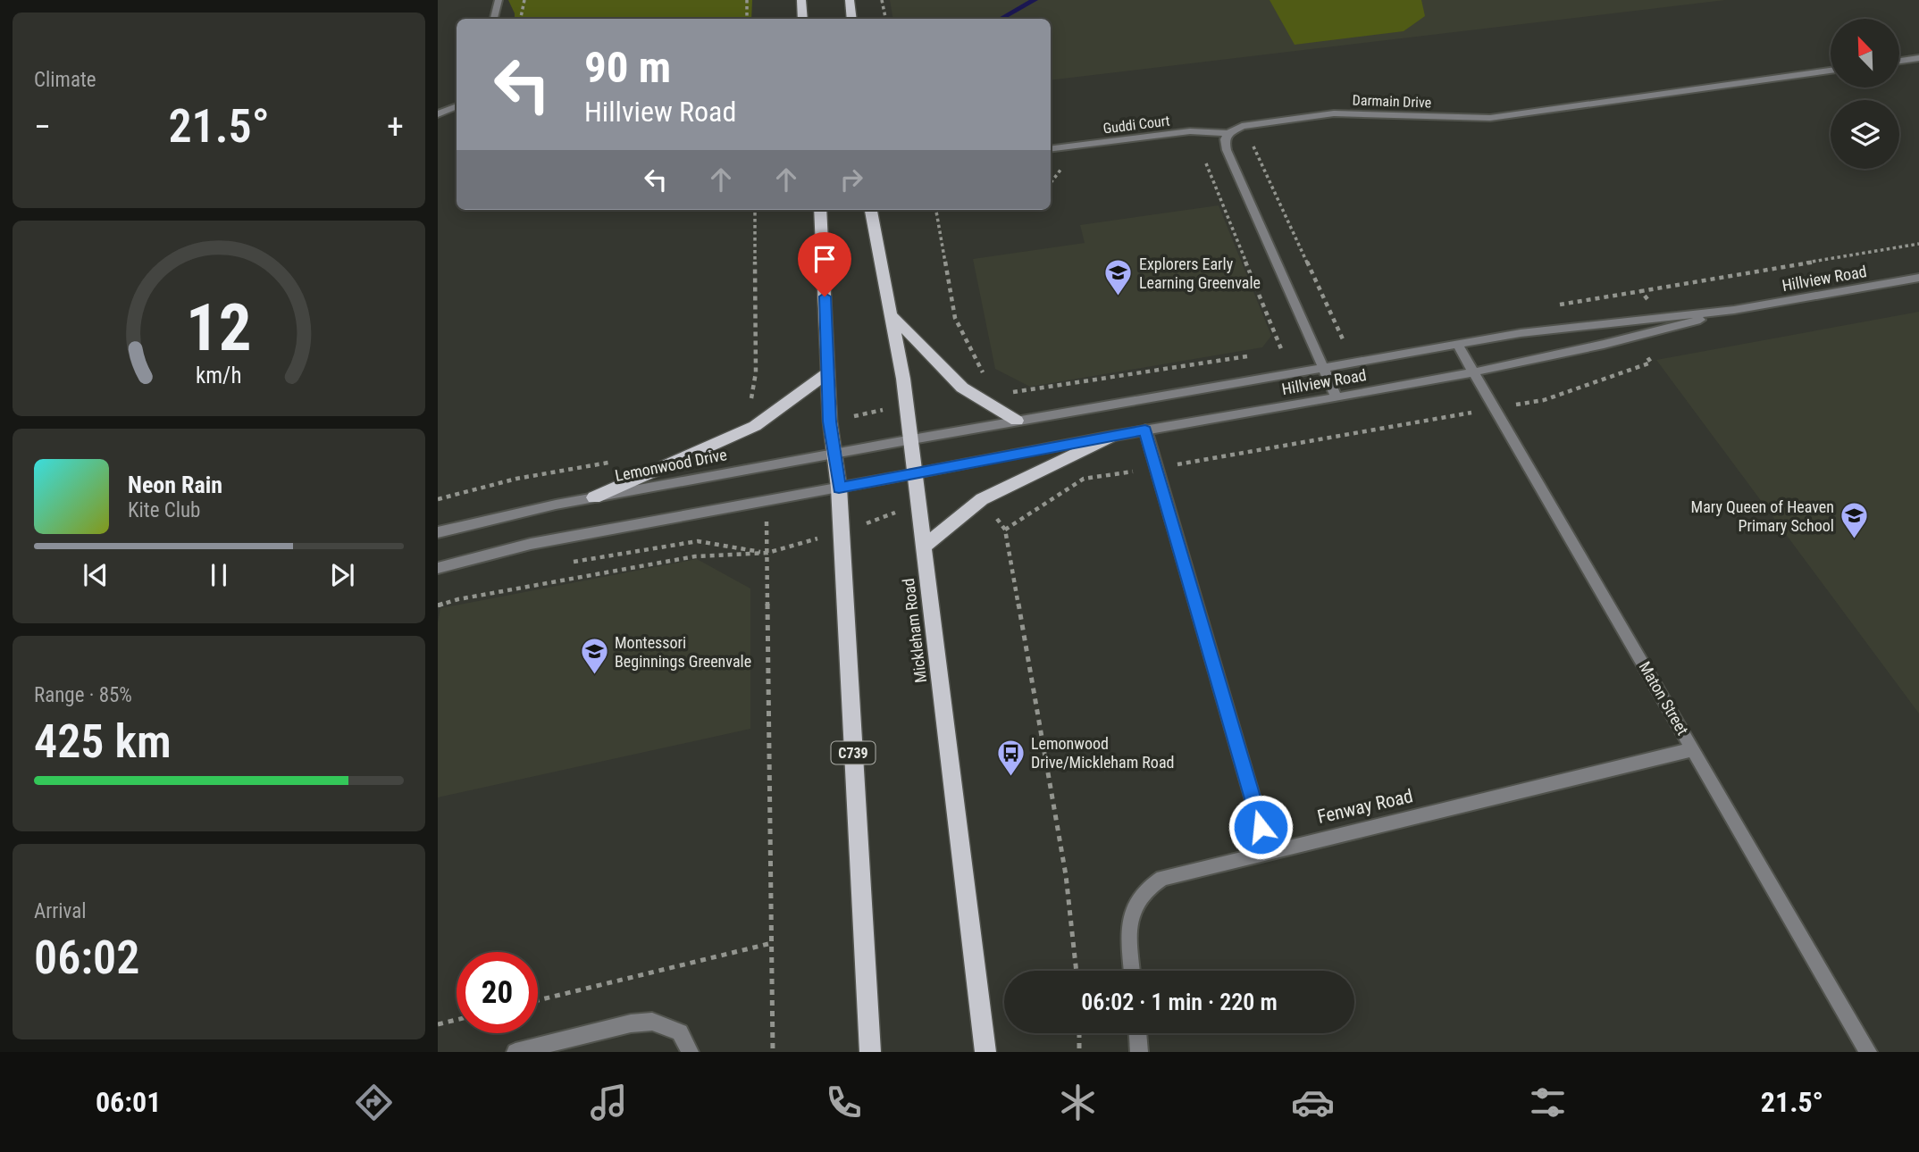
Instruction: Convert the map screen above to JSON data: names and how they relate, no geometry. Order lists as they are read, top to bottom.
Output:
{
  "streets": {
    "main road": ["Mickleham Road", "C739"],
    "street": [
      "Darmain Drive",
      "Guddi Court",
      "Hillview Road",
      "Lemonwood Drive",
      "Maton Street",
      "Fenway Road"
    ]
  },
  "crossings": [
    ["Darmain Drive", "Guddi Court"],
    ["Hillview Road", "Lemonwood Drive"],
    ["Hillview Road", "Mickleham Road"],
    ["Hillview Road", "Maton Street"],
    ["Hillview Road", "C739"],
    ["Lemonwood Drive", "Mickleham Road"],
    ["Lemonwood Drive", "C739"],
    ["Maton Street", "Fenway Road"]
  ],
  "places": {
    "school or university": ["Explorers Early Learning Greenvale", "Mary Queen of Heaven Primary School", "Montessori Beginnings Greenvale"],
    "bus stop": ["Lemonwood Drive/Mickleham Road"]
  },
  "north": "top left",
  "page": {
    "tile": [
      "Climate",
      ["Range · 85%", "425 km"],
      ["Arrival", "06:02"]
    ],
    "turn": ["90 m", "Hillview Road"],
    "heat": ["−", "21.5°", "+"],
    "song": ["Neon Rain", "Kite Club"],
    "limit": "20",
    "trip": "06:02 · 1 min · 220 m",
    "tabs": ["06:01", "21.5°"],
    "gauge": ["12", "km/h"]
  }
}
